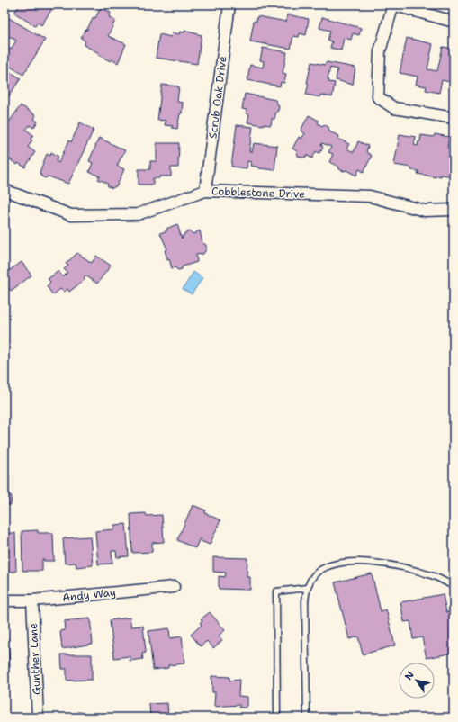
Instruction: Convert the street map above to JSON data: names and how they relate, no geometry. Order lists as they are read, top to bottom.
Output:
{
  "streets": {
    "street": [
      "Scrub Oak Drive",
      "Cobblestone Drive",
      "Andy Way",
      "Gunther Lane"
    ]
  },
  "crossings": [
    ["Scrub Oak Drive", "Cobblestone Drive"],
    ["Andy Way", "Gunther Lane"]
  ],
  "north": "top left"
}
